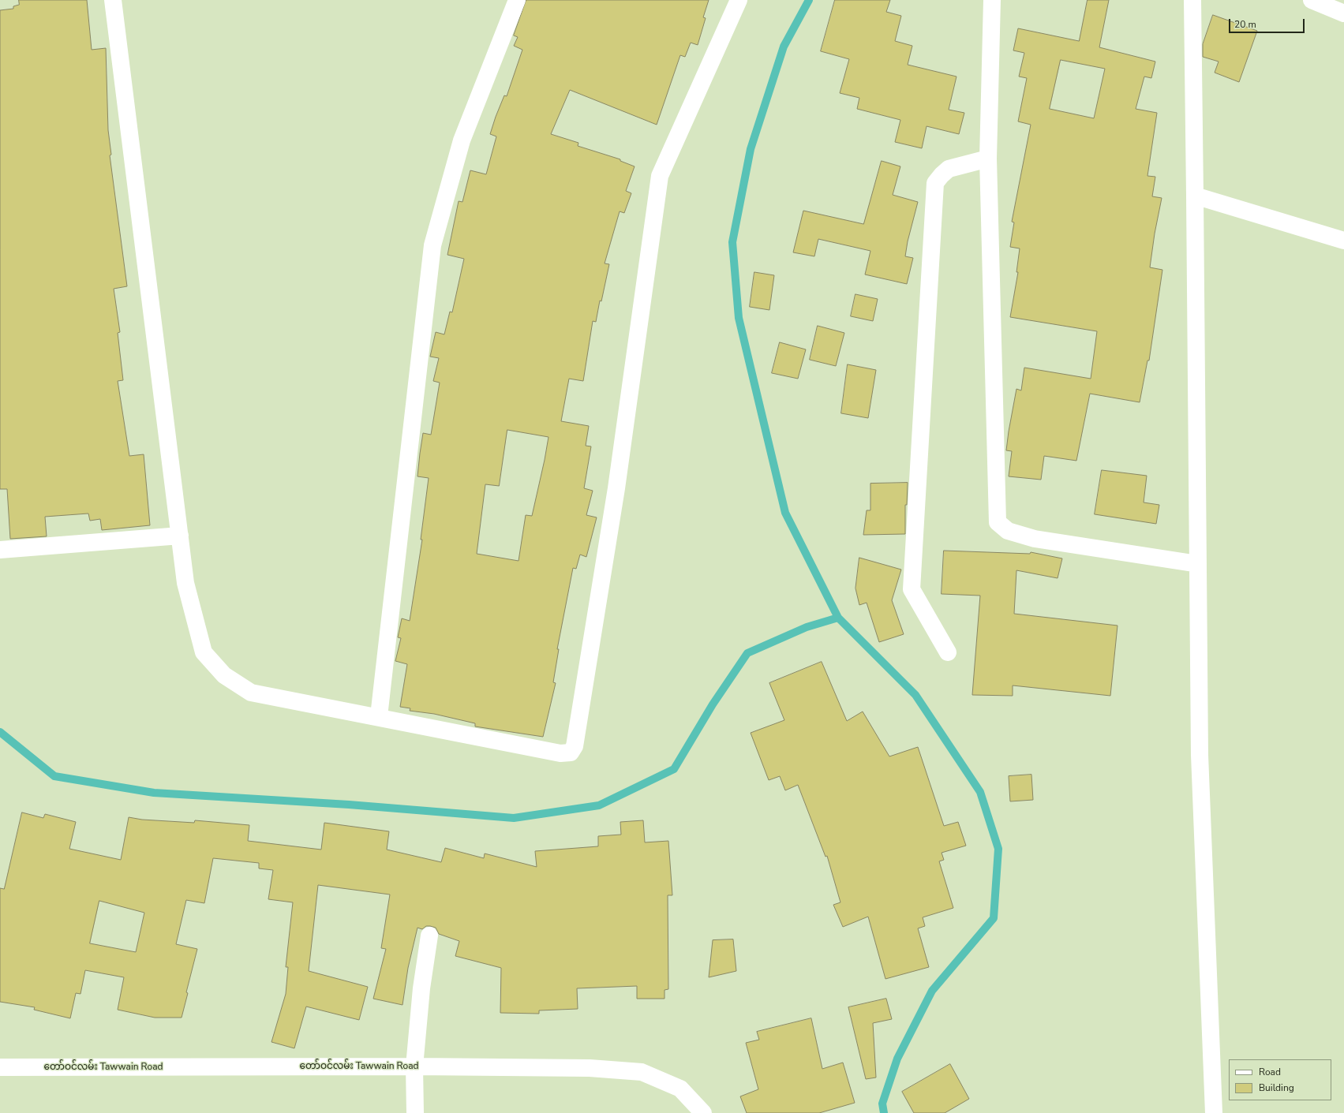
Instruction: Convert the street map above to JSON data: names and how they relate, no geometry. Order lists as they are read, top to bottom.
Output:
{
  "streets": {
    "street": ["တော်ဝင်လမ်း Tawwain Road"]
  },
  "legend": ["Road", "Building"],
  "scale_bar": "20 m"
}
